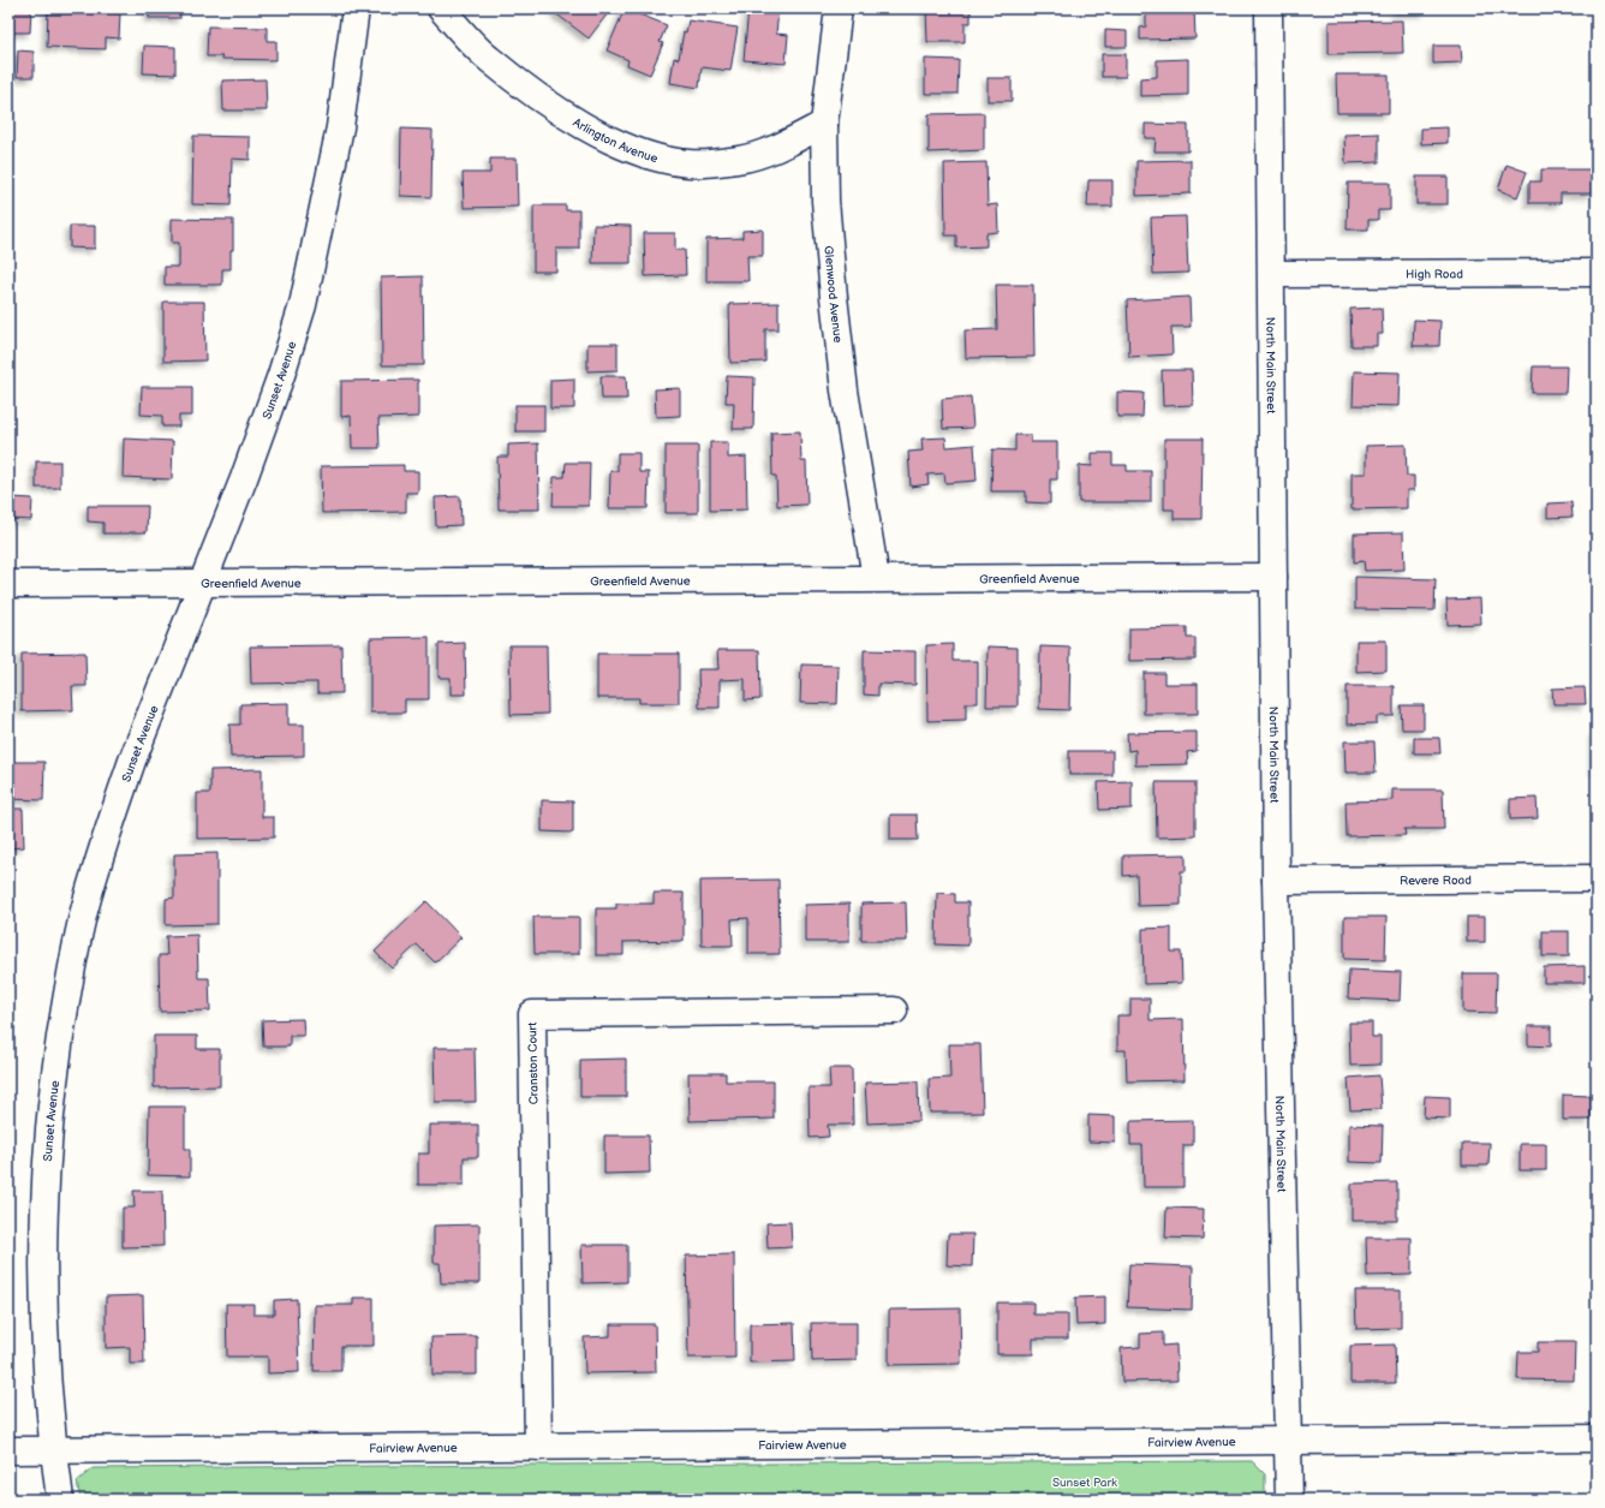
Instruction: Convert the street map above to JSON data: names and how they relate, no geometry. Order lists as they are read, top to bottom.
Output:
{
  "streets": {
    "street": [
      "Arlington Avenue",
      "High Road",
      "Glenwood Avenue",
      "North Main Street",
      "Sunset Avenue",
      "Greenfield Avenue",
      "Revere Road",
      "Cranston Court",
      "Fairview Avenue"
    ]
  },
  "crossings": [
    ["Arlington Avenue", "Glenwood Avenue"],
    ["High Road", "North Main Street"],
    ["Glenwood Avenue", "Greenfield Avenue"],
    ["North Main Street", "Greenfield Avenue"],
    ["North Main Street", "Revere Road"],
    ["North Main Street", "Fairview Avenue"],
    ["Sunset Avenue", "Greenfield Avenue"],
    ["Sunset Avenue", "Fairview Avenue"],
    ["Cranston Court", "Fairview Avenue"]
  ],
  "parks": ["Sunset Park"]
}
